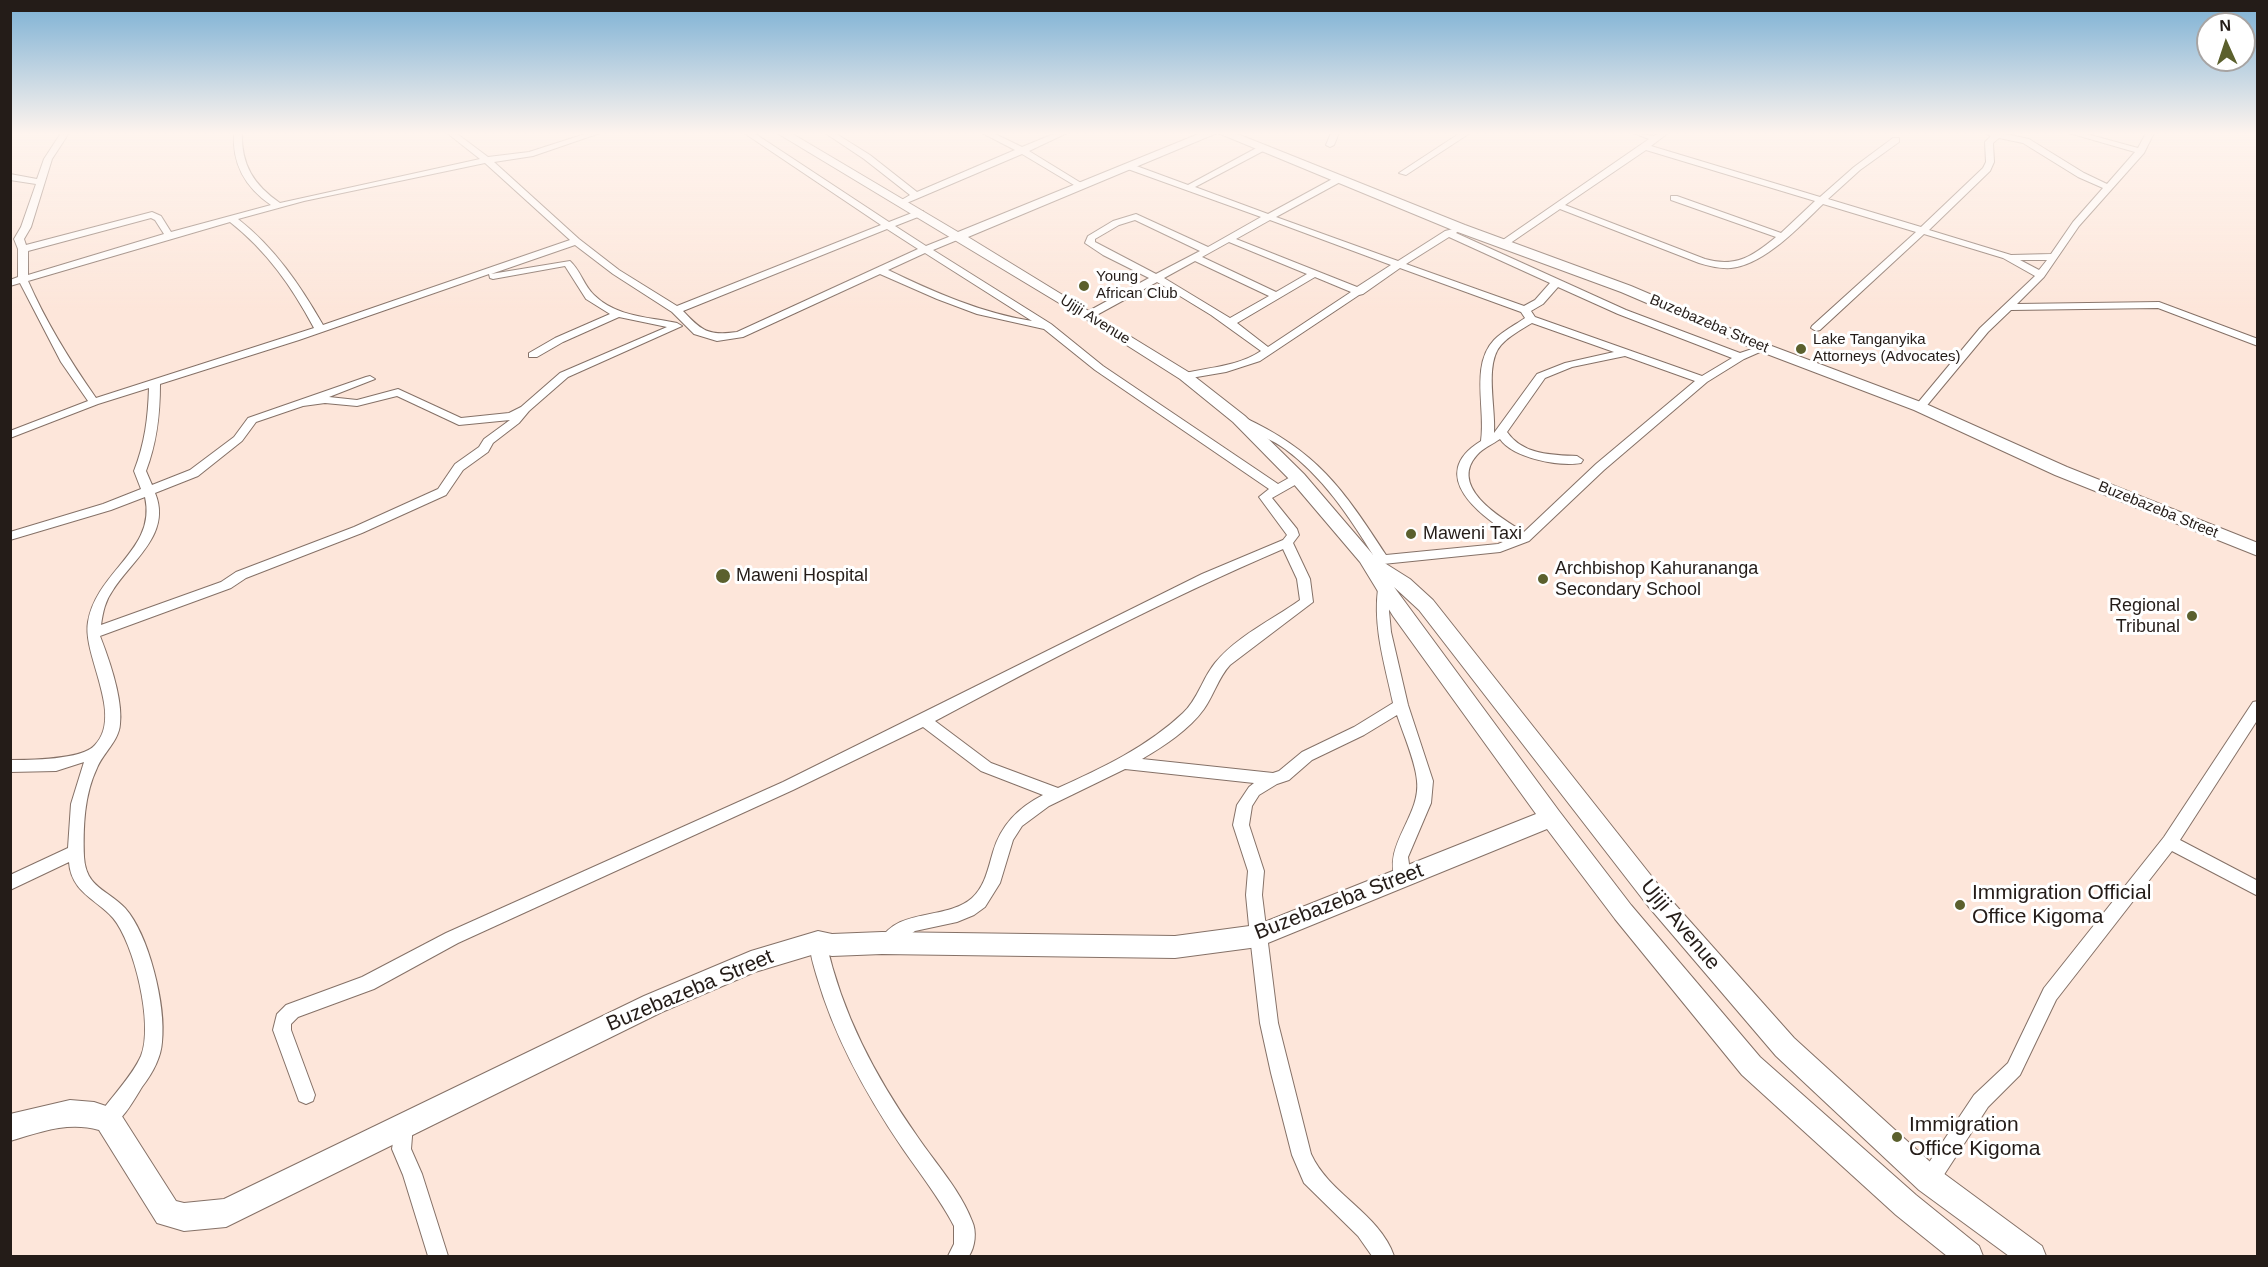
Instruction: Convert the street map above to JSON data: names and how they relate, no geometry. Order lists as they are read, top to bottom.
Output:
{
  "streets": {
    "street": ["Ujiji Avenue", "Buzebazeba Street"]
  },
  "crossings": [
    ["Ujiji Avenue", "Buzebazeba Street"]
  ],
  "places": [
    "Young African Club",
    "Lake Tanganyika Attorneys (Advocates)",
    "Maweni Taxi",
    "Maweni Hospital",
    "Archbishop Kahurananga Secondary School",
    "Regional Tribunal",
    "Immigration Official Office Kigoma",
    "Immigration Office Kigoma"
  ],
  "north": "top"
}
